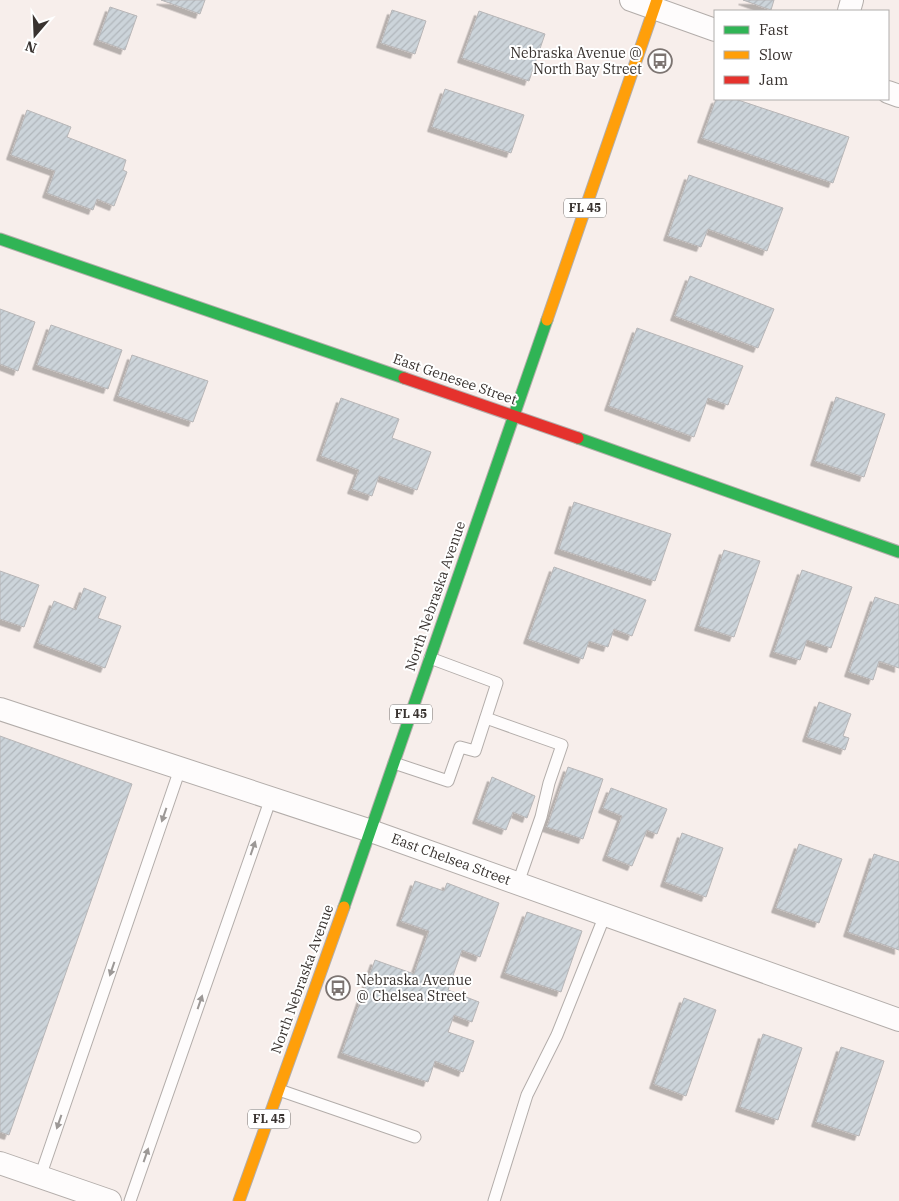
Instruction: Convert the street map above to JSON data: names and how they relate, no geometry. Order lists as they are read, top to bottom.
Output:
{
  "streets": {
    "main road": ["FL 45", "East Genesee Street", "North Nebraska Avenue"],
    "street": ["East Chelsea Street"]
  },
  "crossings": [
    ["East Genesee Street", "North Nebraska Avenue"],
    ["North Nebraska Avenue", "East Chelsea Street"]
  ],
  "places": {
    "bus stop": ["Nebraska Avenue @ North Bay Street", "Nebraska Avenue @ Chelsea Street"]
  },
  "legend": ["Fast", "Slow", "Jam"],
  "north": "bottom"
}
